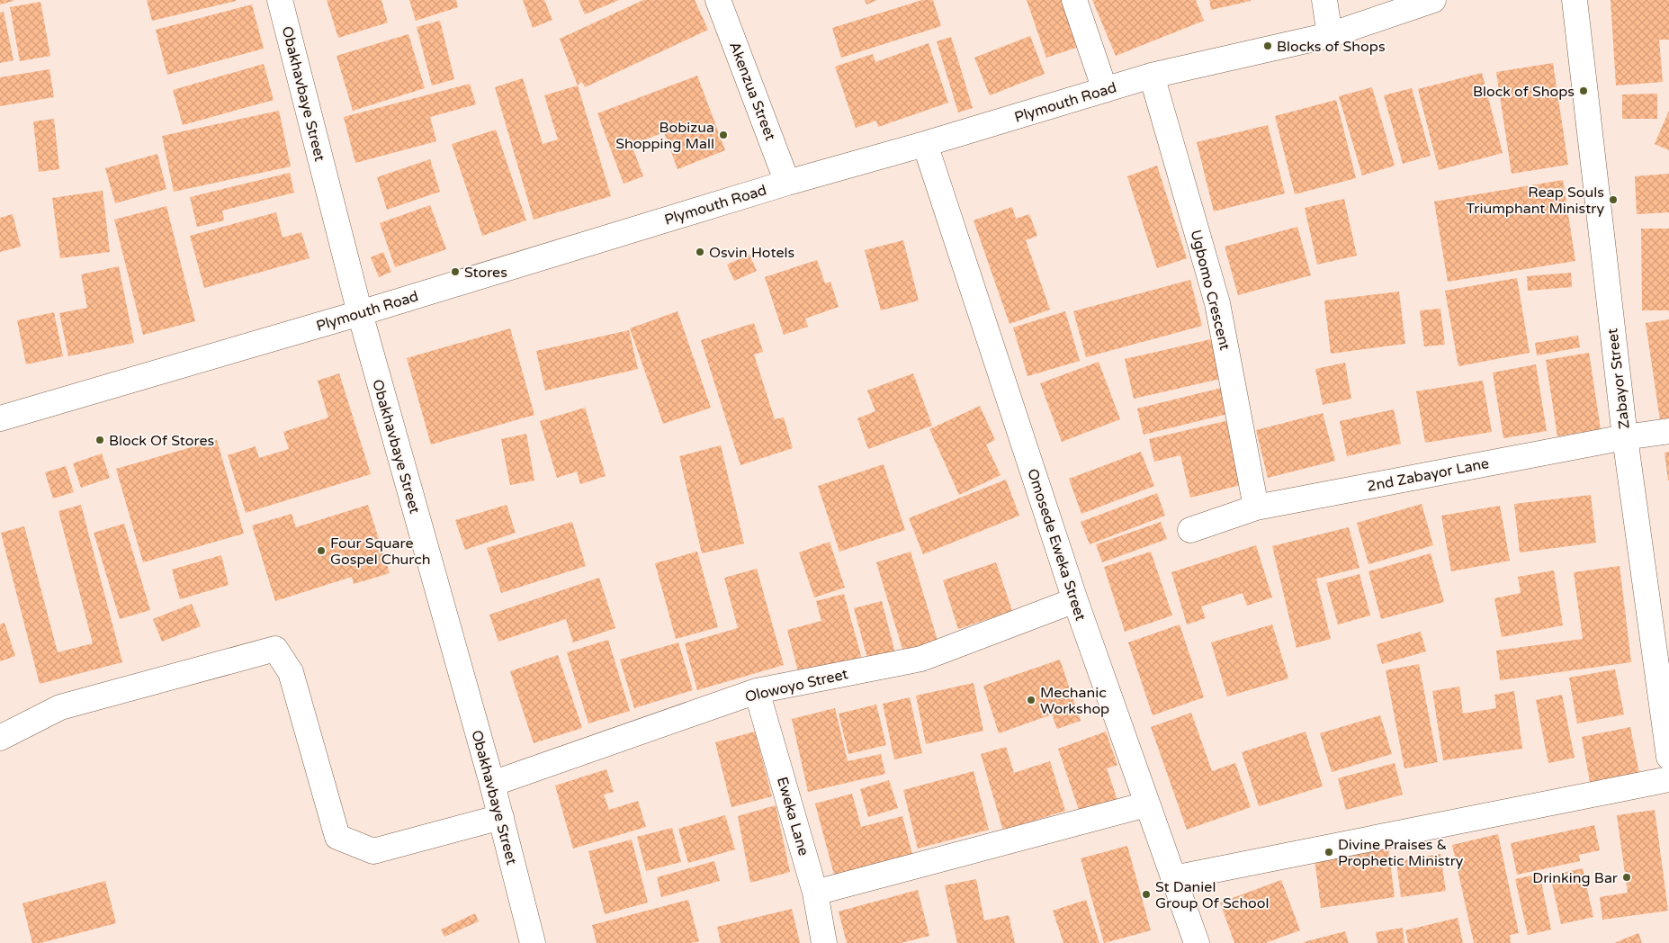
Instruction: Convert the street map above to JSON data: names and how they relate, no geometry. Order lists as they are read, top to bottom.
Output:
{
  "streets": {
    "street": [
      "Akenzua Street",
      "Obakhavbaye Street",
      "Plymouth Road",
      "Ugbomo Crescent",
      "Zabayor Street",
      "2nd Zabayor Lane",
      "Omosede Eweka Street",
      "Olowoyo Street",
      "Eweka Lane"
    ]
  },
  "crossings": [
    ["Akenzua Street", "Plymouth Road"],
    ["Obakhavbaye Street", "Plymouth Road"],
    ["Obakhavbaye Street", "Olowoyo Street"],
    ["Plymouth Road", "Ugbomo Crescent"],
    ["Plymouth Road", "Omosede Eweka Street"],
    ["Ugbomo Crescent", "2nd Zabayor Lane"],
    ["Zabayor Street", "2nd Zabayor Lane"],
    ["Omosede Eweka Street", "Olowoyo Street"],
    ["Olowoyo Street", "Eweka Lane"]
  ],
  "places": [
    "Blocks of Shops",
    "Block of Shops",
    "Bobizua Shopping Mall",
    "Reap Souls Triumphant Ministry",
    "Osvin Hotels",
    "Stores",
    "Block Of Stores",
    "Four Square Gospel Church",
    "Mechanic Workshop",
    "Divine Praises & Prophetic Ministry",
    "Drinking Bar",
    "St Daniel Group Of School"
  ]
}
